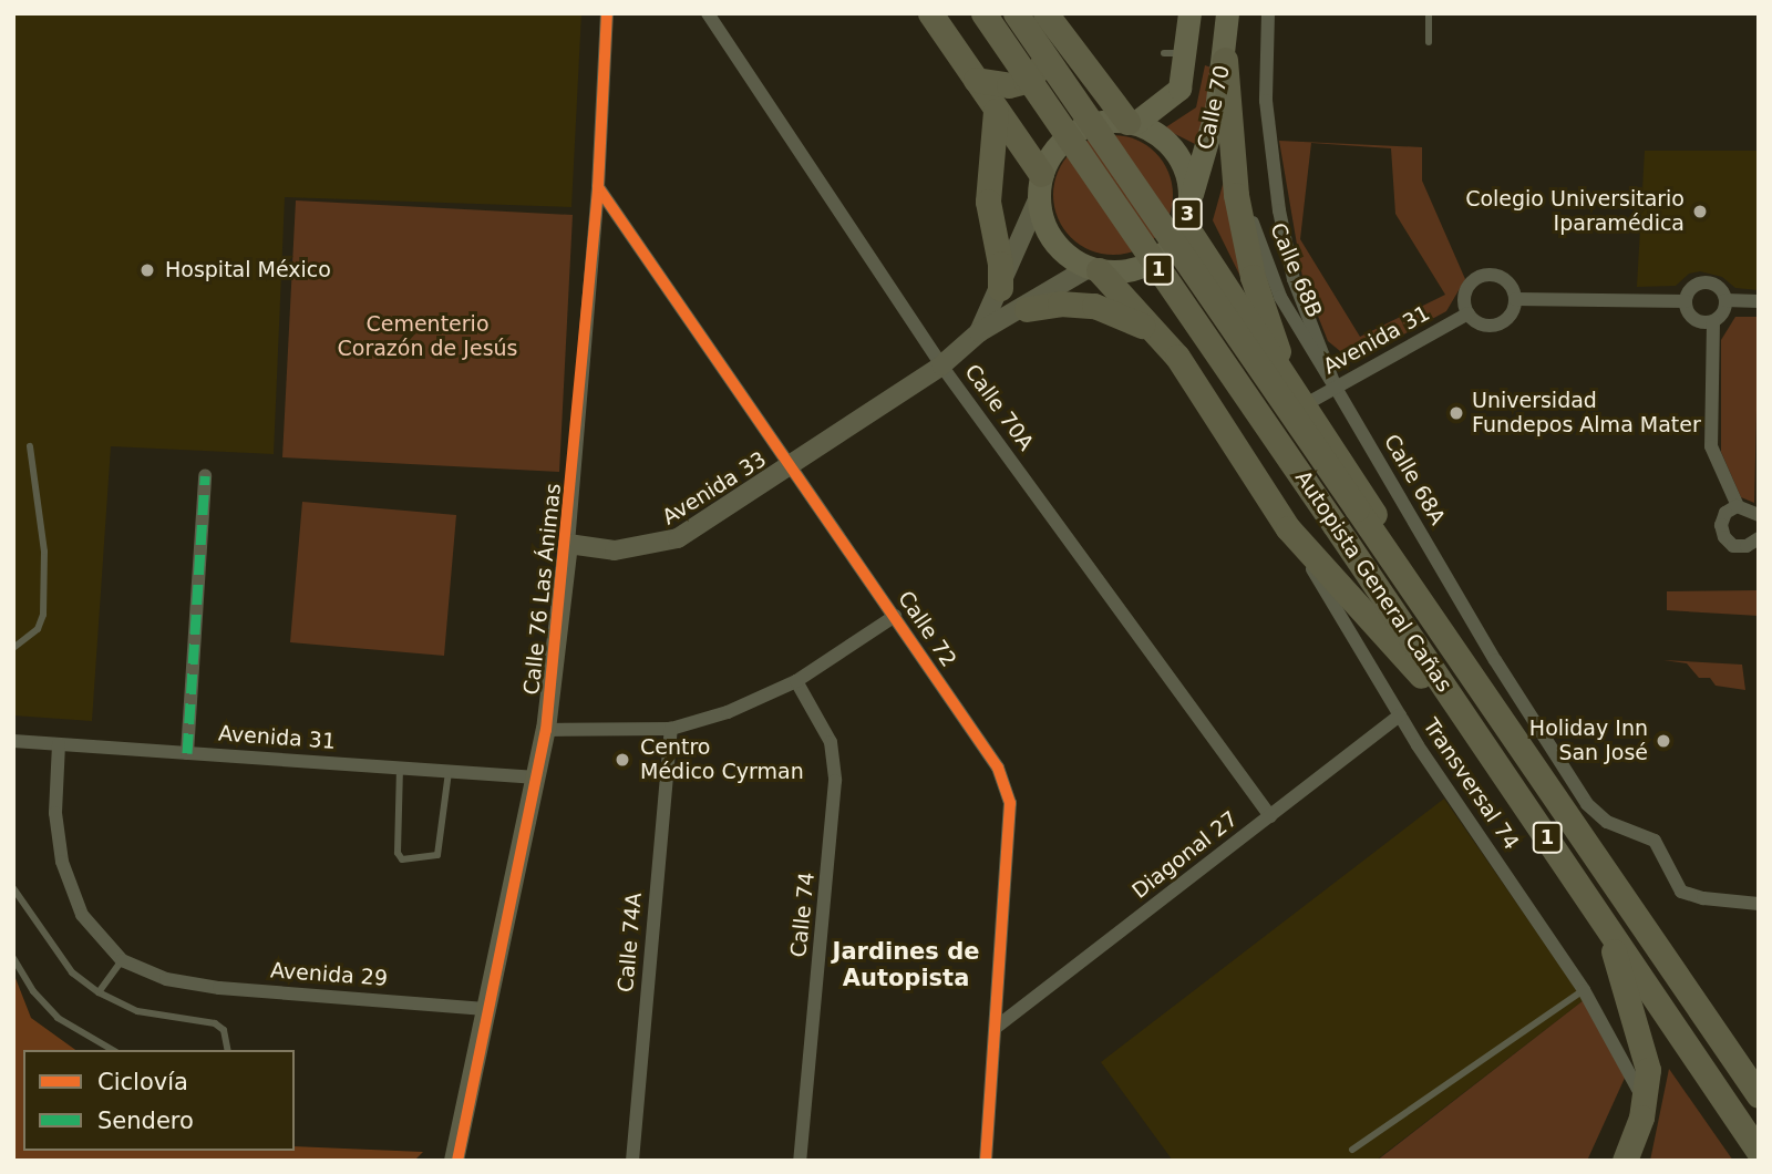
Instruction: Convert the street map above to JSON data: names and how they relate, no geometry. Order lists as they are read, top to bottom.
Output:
{
  "streets": {
    "highway": ["1", "Autopista General Cañas"],
    "main road": ["Calle 70", "3"],
    "street": [
      "Calle 68B",
      "Avenida 31",
      "Calle 70A",
      "Calle 68A",
      "Avenida 33",
      "Calle 76 Las Ánimas",
      "Calle 72",
      "Transversal 74",
      "Diagonal 27",
      "Calle 74",
      "Calle 74A",
      "Avenida 29"
    ]
  },
  "crossings": [
    ["Calle 70", "3"],
    ["Calle 70", "Avenida 33"],
    ["3", "Avenida 33"],
    ["Calle 68B", "Avenida 31"],
    ["Calle 68B", "Calle 68A"],
    ["Avenida 31", "Calle 68A"],
    ["Avenida 31", "Calle 76 Las Ánimas"],
    ["Calle 70A", "Avenida 33"],
    ["Calle 70A", "Diagonal 27"],
    ["Avenida 33", "Calle 76 Las Ánimas"],
    ["Avenida 33", "Calle 72"],
    ["Calle 76 Las Ánimas", "Calle 72"],
    ["Calle 76 Las Ánimas", "Avenida 29"],
    ["Calle 72", "Diagonal 27"],
    ["Transversal 74", "Diagonal 27"]
  ],
  "districts": ["Jardines de Autopista"],
  "parks": ["Cementerio Corazón de Jesús"],
  "places": [
    "Colegio Universitario Iparamédica",
    "Hospital México",
    "Universidad Fundepos Alma Mater",
    "Holiday Inn San José",
    "Centro Médico Cyrman"
  ],
  "legend": ["Ciclovía", "Sendero"]
}
